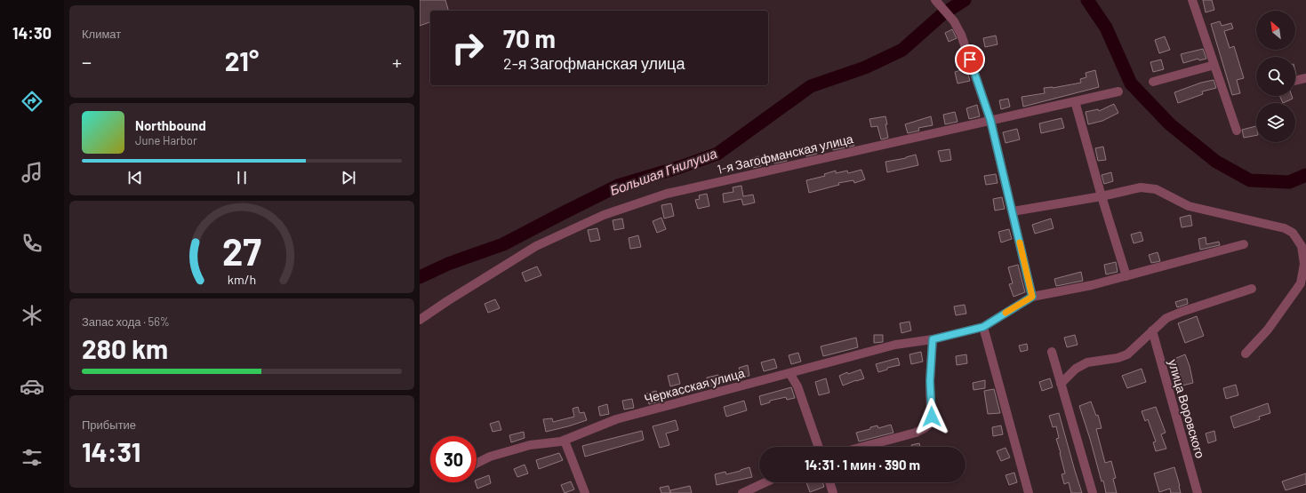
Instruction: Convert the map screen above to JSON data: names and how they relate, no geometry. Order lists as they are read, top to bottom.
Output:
{
  "streets": {
    "street": ["1-я Загофманская улица", "Черкасская улица", "улица Воровского"]
  },
  "water": ["Большая Гнилуша"],
  "north": "top left",
  "page": {
    "tabs": "14:30",
    "tile": [
      "Климат",
      ["Запас хода · 56%", "280 km"],
      ["Прибытие", "14:31"]
    ],
    "turn": ["70 m", "2-я Загофманская улица"],
    "heat": ["−", "21°", "+"],
    "song": ["Northbound", "June Harbor"],
    "limit": "30",
    "trip": "14:31 · 1 мин · 390 m",
    "gauge": ["27", "km/h"]
  }
}
